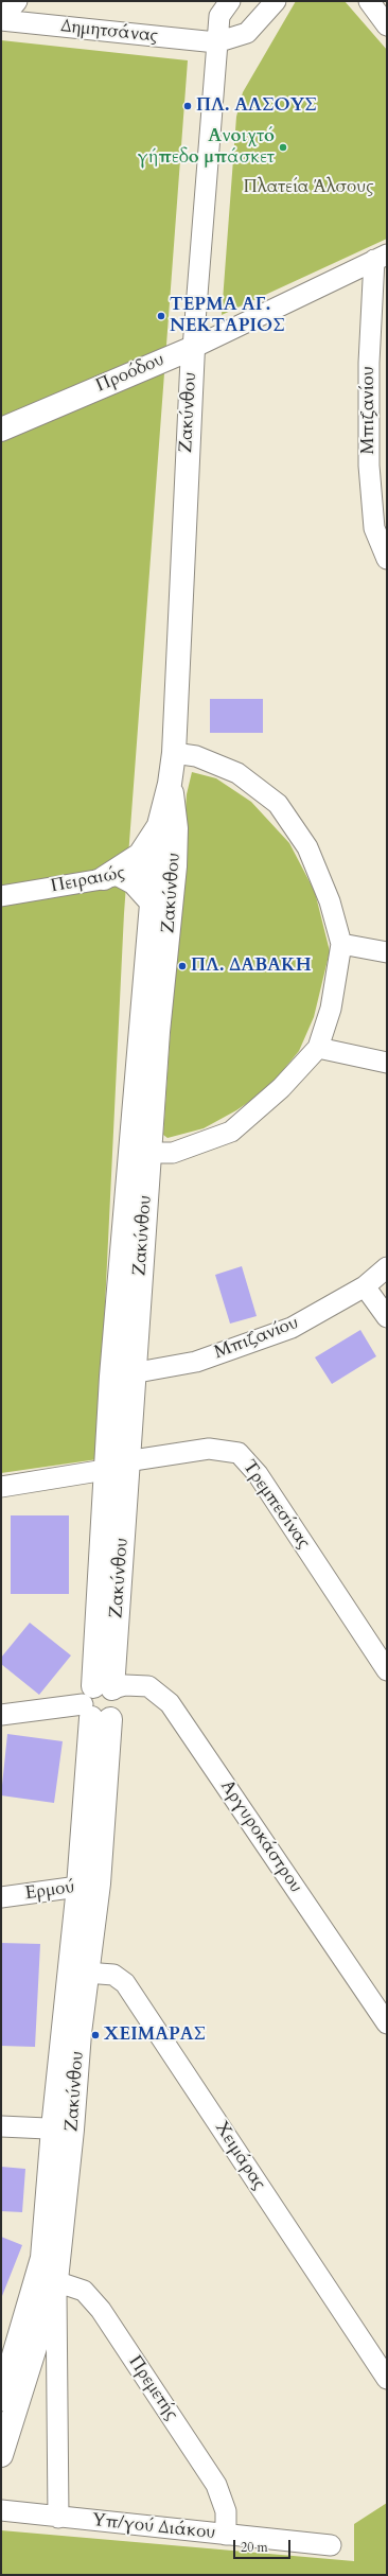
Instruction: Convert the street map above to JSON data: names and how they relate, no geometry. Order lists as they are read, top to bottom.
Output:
{
  "streets": {
    "street": [
      "Δημητσάνας",
      "Προόδου",
      "Μπιζανίου",
      "Ζακύνθου",
      "Πειραιώς",
      "Τρεμπεσίνας",
      "Αργυροκάστρου",
      "Ερμού",
      "Χειμάρας",
      "Πρεμετής",
      "Υπ/γού Διάκου"
    ]
  },
  "crossings": [
    ["Δημητσάνας", "Ζακύνθου"],
    ["Προόδου", "Μπιζανίου"],
    ["Προόδου", "Ζακύνθου"],
    ["Μπιζανίου", "Ζακύνθου"],
    ["Ζακύνθου", "Πειραιώς"],
    ["Ζακύνθου", "Τρεμπεσίνας"],
    ["Ζακύνθου", "Αργυροκάστρου"],
    ["Ζακύνθου", "Ερμού"],
    ["Ζακύνθου", "Χειμάρας"],
    ["Ζακύνθου", "Πρεμετής"],
    ["Πρεμετής", "Υπ/γού Διάκου"]
  ],
  "parks": ["Πλατεία Άλσους"],
  "places": [
    "ΠΛ. ΑΛΣΟΥΣ",
    "Ανοιχτό γήπεδο μπάσκετ",
    "ΤΕΡΜΑ ΑΓ. ΝΕΚΤΑΡΙΟΣ",
    "ΠΛ. ΔΑΒΑΚΗ",
    "ΧΕΙΜΑΡΑΣ"
  ],
  "scale_bar": "20 m"
}
